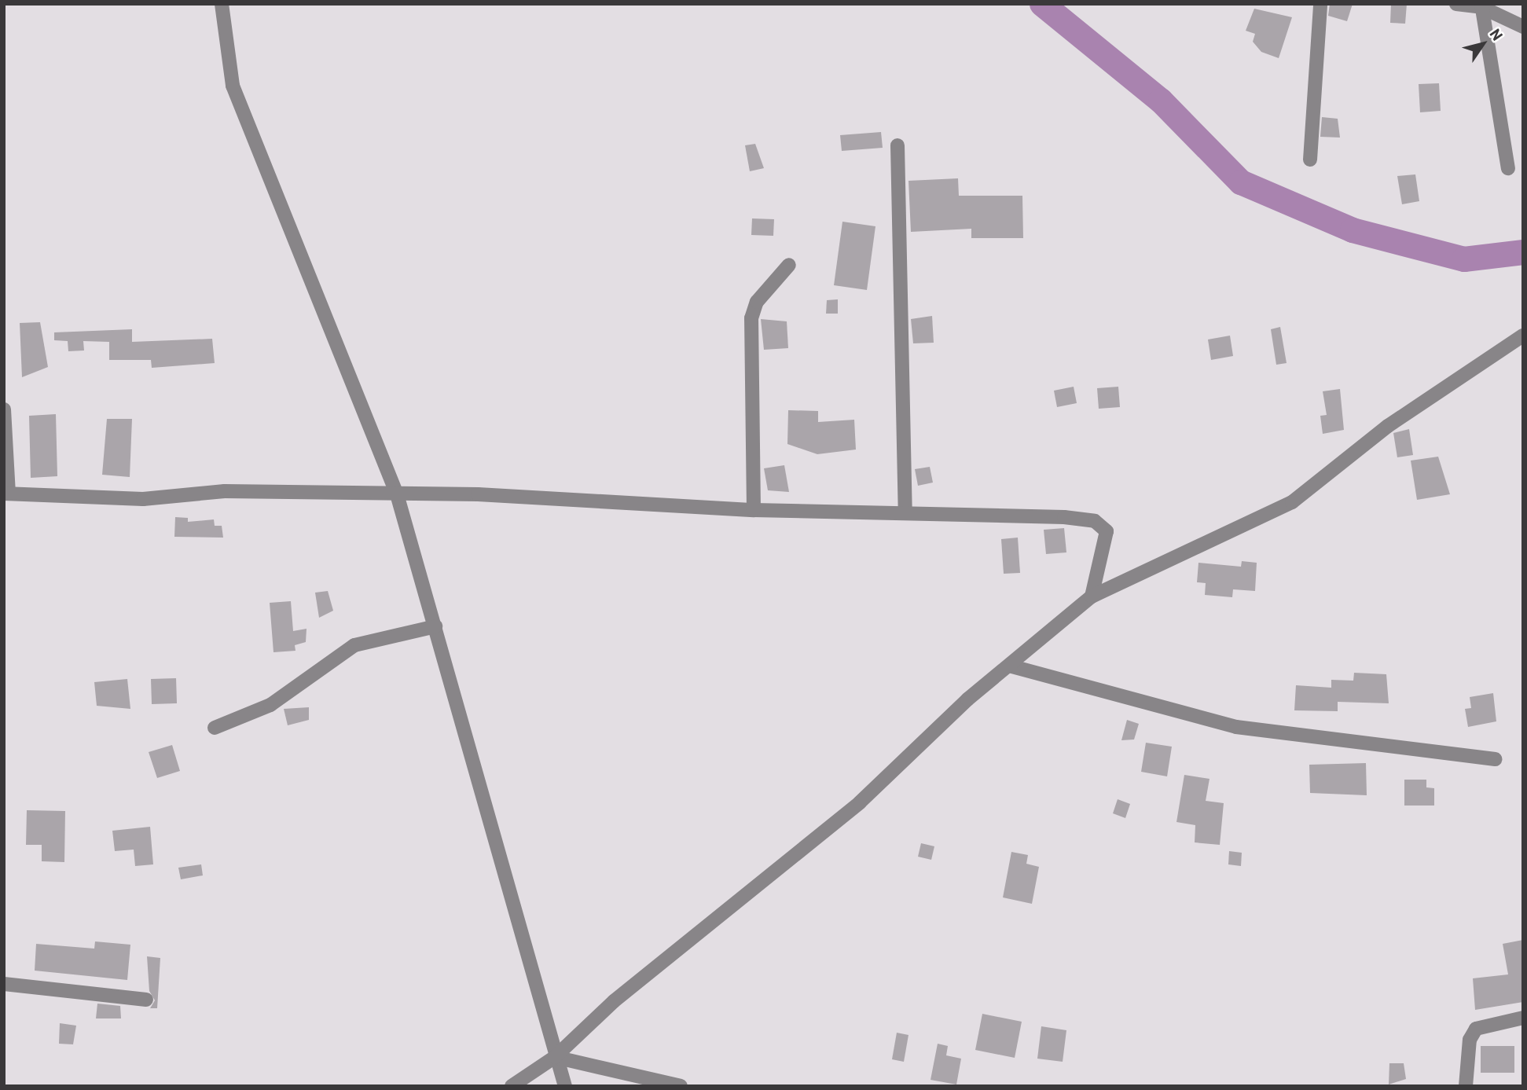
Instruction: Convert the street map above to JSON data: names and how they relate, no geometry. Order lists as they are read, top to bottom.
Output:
{
  "north": "top right"
}
